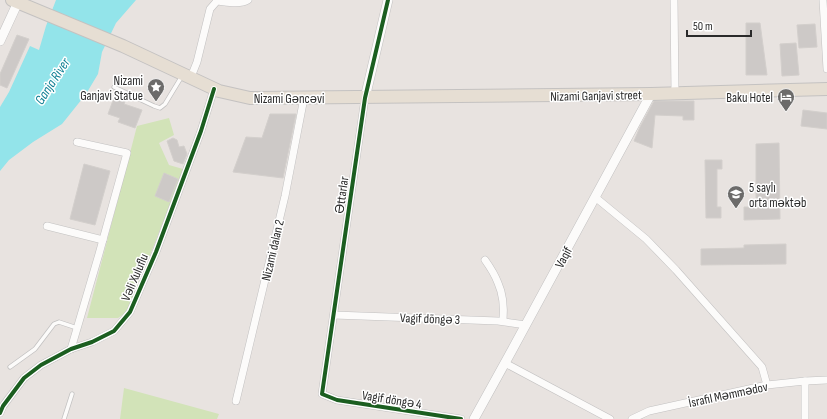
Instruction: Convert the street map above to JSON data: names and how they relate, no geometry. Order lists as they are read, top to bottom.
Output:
{
  "streets": {
    "main road": ["Nizami Ganjavi street", "Nizami Gəncəvi"],
    "street": [
      "Əttarlar",
      "Nizami dalan 2",
      "Vaqif",
      "Vəli Xuluflu",
      "Vagif döngə 3",
      "İsrafil Məmmədov",
      "Vagif döngə 4"
    ]
  },
  "crossings": [
    ["Nizami Ganjavi street", "Nizami Gəncəvi"],
    ["Nizami Ganjavi street", "Əttarlar"],
    ["Nizami Ganjavi street", "Vaqif"],
    ["Nizami Gəncəvi", "Əttarlar"],
    ["Nizami Gəncəvi", "Nizami dalan 2"],
    ["Nizami Gəncəvi", "Vəli Xuluflu"],
    ["Əttarlar", "Vagif döngə 3"],
    ["Əttarlar", "Vagif döngə 4"],
    ["Vaqif", "Vagif döngə 3"]
  ],
  "water": ["Ganja River"],
  "places": {
    "place": ["Nizami Ganjavi Statue"],
    "hotel": ["Baku Hotel"],
    "school or university": ["5 saylı orta məktəb"]
  },
  "scale_bar": "50 m"
}
